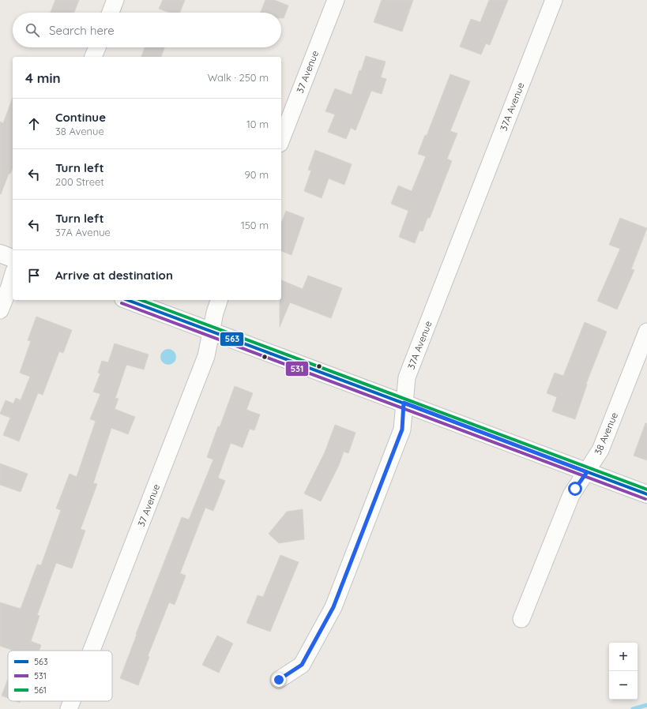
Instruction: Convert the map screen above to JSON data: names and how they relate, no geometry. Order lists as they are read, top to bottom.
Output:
{
  "streets": {
    "street": ["37 Avenue", "37A Avenue", "38 Avenue"]
  },
  "lines": ["transit line 563", "transit line 561", "transit line 531"],
  "legend": ["563", "531", "561"],
  "page": {
    "search": "Search here",
    "heading": ["4 min", "Walk · 250 m"],
    "list": [
      ["Continue", "38 Avenue", "10 m"],
      ["Turn left", "200 Street", "90 m"],
      ["Turn left", "37A Avenue", "150 m"],
      "Arrive at destination"
    ],
    "map_buttons": ["+", "−"]
  }
}
